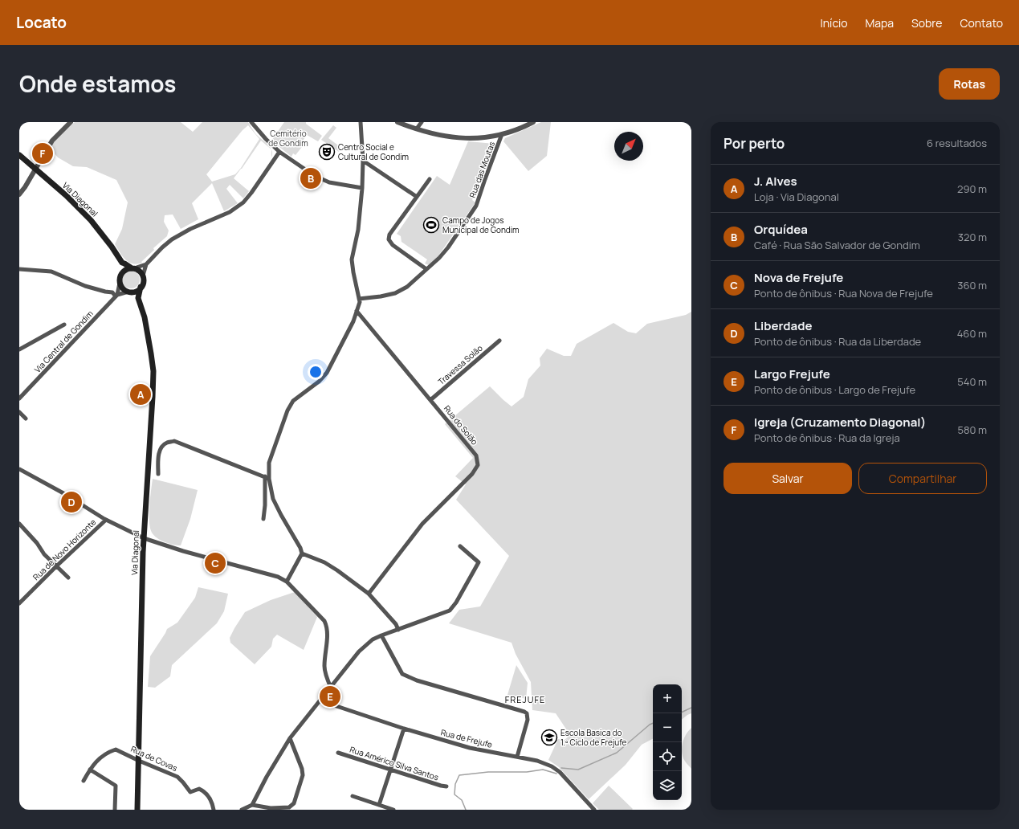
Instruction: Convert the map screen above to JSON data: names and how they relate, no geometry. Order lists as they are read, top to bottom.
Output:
{
  "streets": {
    "main road": ["Via Diagonal"],
    "street": [
      "Rua das Moutas",
      "Via Central de Gondim",
      "Travessa Solão",
      "Rua do Solão",
      "Rua de Novo Horizonte",
      "Rua de Frejufe",
      "Rua de Covas",
      "Rua Américo Silva Santos"
    ]
  },
  "crossings": [
    ["Via Diagonal", "Via Central de Gondim"],
    ["Via Diagonal", "Rua de Covas"],
    ["Travessa Solão", "Rua do Solão"]
  ],
  "districts": ["FREJUFE"],
  "parks": ["Cemitério de Gondim"],
  "places": {
    "theatre": ["Centro Social e Cultural de Gondim"],
    "sports": ["Campo de Jogos Municipal de Gondim"],
    "school or university": ["Escola Basica do 1.º Ciclo de Frejufe"]
  },
  "north": "top right",
  "page": {
    "header": "Locato",
    "nav": [
      "Início",
      "Mapa",
      "Sobre",
      "Contato"
    ],
    "title": "Onde estamos",
    "buttons": [
      "Rotas",
      ["Salvar", "Compartilhar"]
    ],
    "heading": ["Por perto", "6 resultados"],
    "pins": [
      "F",
      "B",
      "A",
      "D",
      "C",
      "E"
    ],
    "list": [
      {
        "mark": "A",
        "name": "J. Alves",
        "note": "Loja · Via Diagonal",
        "value": "290 m"
      },
      {
        "mark": "B",
        "name": "Orquídea",
        "note": "Café · Rua São Salvador de Gondim",
        "value": "320 m"
      },
      {
        "mark": "C",
        "name": "Nova de Frejufe",
        "note": "Ponto de ônibus · Rua Nova de Frejufe",
        "value": "360 m"
      },
      {
        "mark": "D",
        "name": "Liberdade",
        "note": "Ponto de ônibus · Rua da Liberdade",
        "value": "460 m"
      },
      {
        "mark": "E",
        "name": "Largo Frejufe",
        "note": "Ponto de ônibus · Largo de Frejufe",
        "value": "540 m"
      },
      {
        "mark": "F",
        "name": "Igreja (Cruzamento Diagonal)",
        "note": "Ponto de ônibus · Rua da Igreja",
        "value": "580 m"
      }
    ],
    "map_buttons": ["+", "−"]
  }
}
